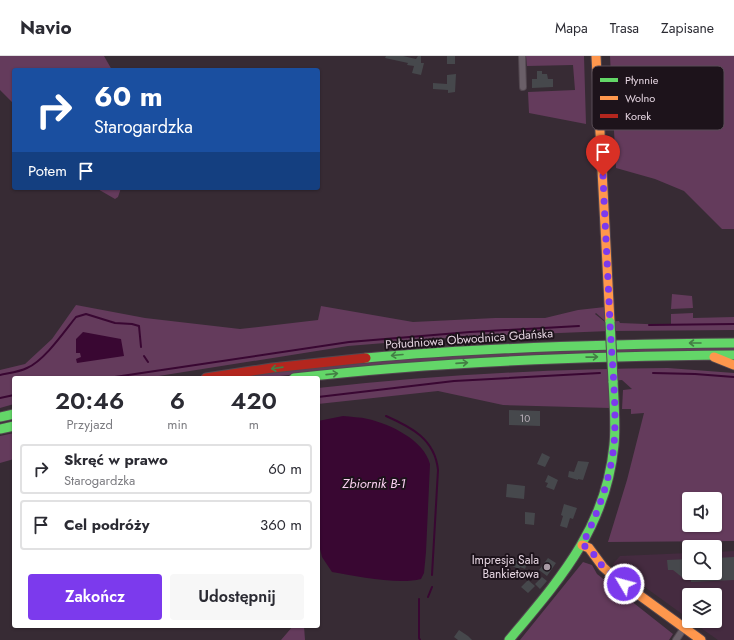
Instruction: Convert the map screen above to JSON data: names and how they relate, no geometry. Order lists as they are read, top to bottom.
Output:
{
  "streets": {
    "main road": ["Południowa Obwodnica Gdańska"]
  },
  "water": ["Zbiornik B-1"],
  "places": ["Impresja Sala Bankietowa"],
  "house_numbers": ["10"],
  "legend": ["Płynnie", "Wolno", "Korek"],
  "page": {
    "header": "Navio",
    "nav": ["Mapa", "Trasa", "Zapisane"],
    "turn": ["60 m", "Starogardzka"],
    "then": "Potem",
    "eta": [
      "20:46",
      "Przyjazd",
      "6",
      "min",
      "420",
      "m"
    ],
    "list": [
      {
        "name": "Skręć w prawo",
        "note": "Starogardzka",
        "value": "60 m"
      },
      {
        "name": "Cel podróży",
        "value": "360 m"
      }
    ],
    "buttons": ["Zakończ", "Udostępnij"]
  }
}
